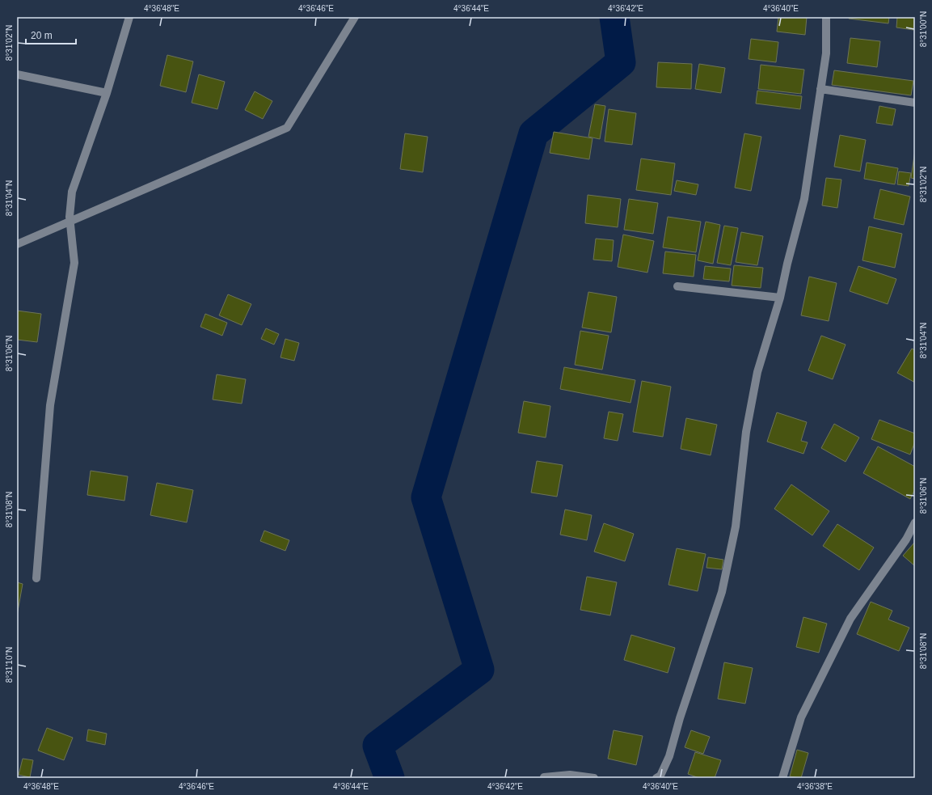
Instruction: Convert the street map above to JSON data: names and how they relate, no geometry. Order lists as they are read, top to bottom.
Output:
{
  "scale_bar": "20 m",
  "coordinates": [
    "4°36'48\"E",
    "4°36'46\"E",
    "4°36'44\"E",
    "4°36'42\"E",
    "4°36'40\"E",
    "8°31'00\"N",
    "8°31'02\"N",
    "8°31'04\"N",
    "8°31'06\"N",
    "8°31'08\"N",
    "8°31'10\"N",
    "4°36'38\"E"
  ]
}
